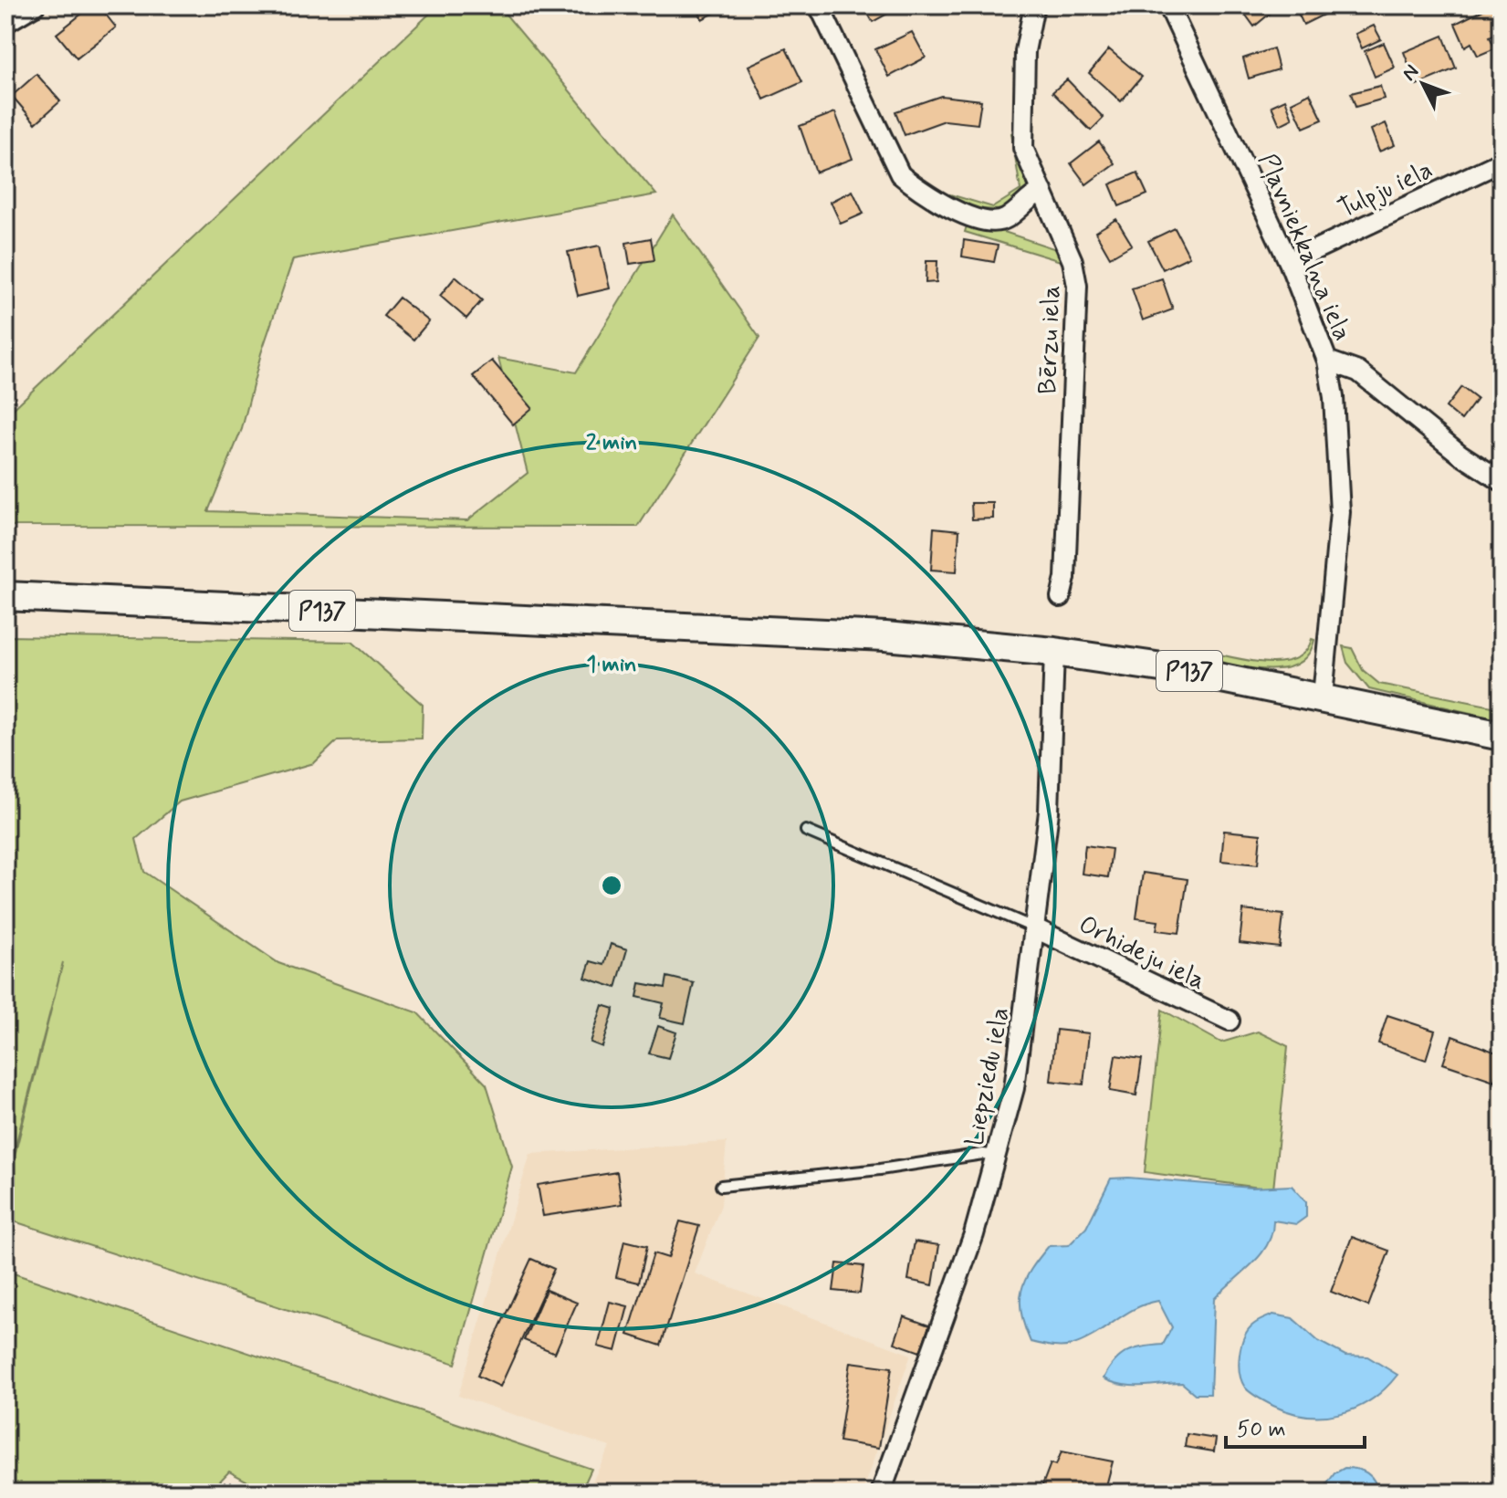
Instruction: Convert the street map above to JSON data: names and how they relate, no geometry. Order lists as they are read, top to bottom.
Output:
{
  "streets": {
    "main road": ["P137"],
    "street": [
      "Tulpju iela",
      "Pļavniekkalna iela",
      "Bērzu iela",
      "Orhideju iela",
      "Liepziedu iela"
    ]
  },
  "crossings": [
    ["Tulpju iela", "Pļavniekkalna iela"],
    ["Pļavniekkalna iela", "P137"],
    ["P137", "Liepziedu iela"],
    ["Orhideju iela", "Liepziedu iela"]
  ],
  "scale_bar": "50 m",
  "north": "top left",
  "rings": ["2 min", "1 min"]
}
